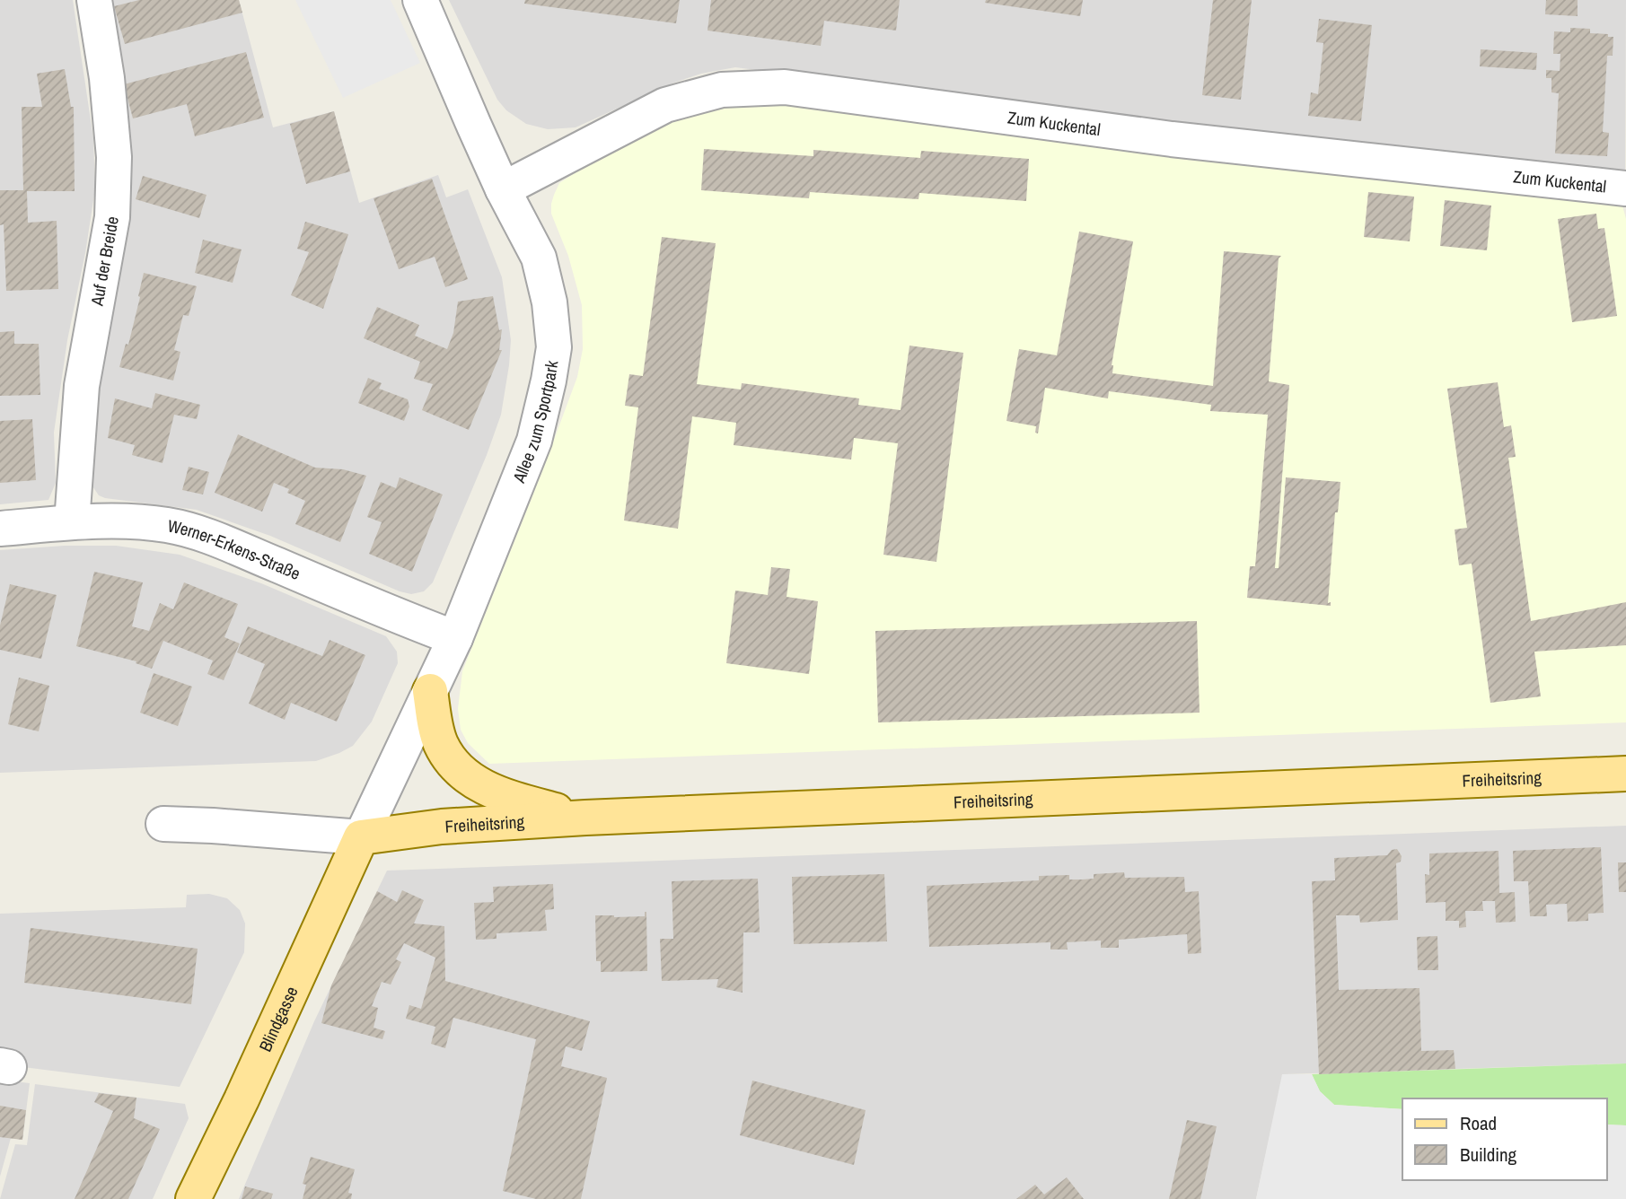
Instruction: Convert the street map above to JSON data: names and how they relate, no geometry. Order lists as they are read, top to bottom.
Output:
{
  "streets": {
    "main road": ["Freiheitsring", "Blindgasse"],
    "street": [
      "Zum Kuckental",
      "Auf der Breide",
      "Allee zum Sportpark",
      "Werner-Erkens-Straße"
    ]
  },
  "crossings": [
    ["Zum Kuckental", "Allee zum Sportpark"],
    ["Auf der Breide", "Werner-Erkens-Straße"],
    ["Allee zum Sportpark", "Werner-Erkens-Straße"],
    ["Allee zum Sportpark", "Freiheitsring"],
    ["Allee zum Sportpark", "Blindgasse"],
    ["Freiheitsring", "Blindgasse"]
  ],
  "legend": ["Road", "Building"]
}
